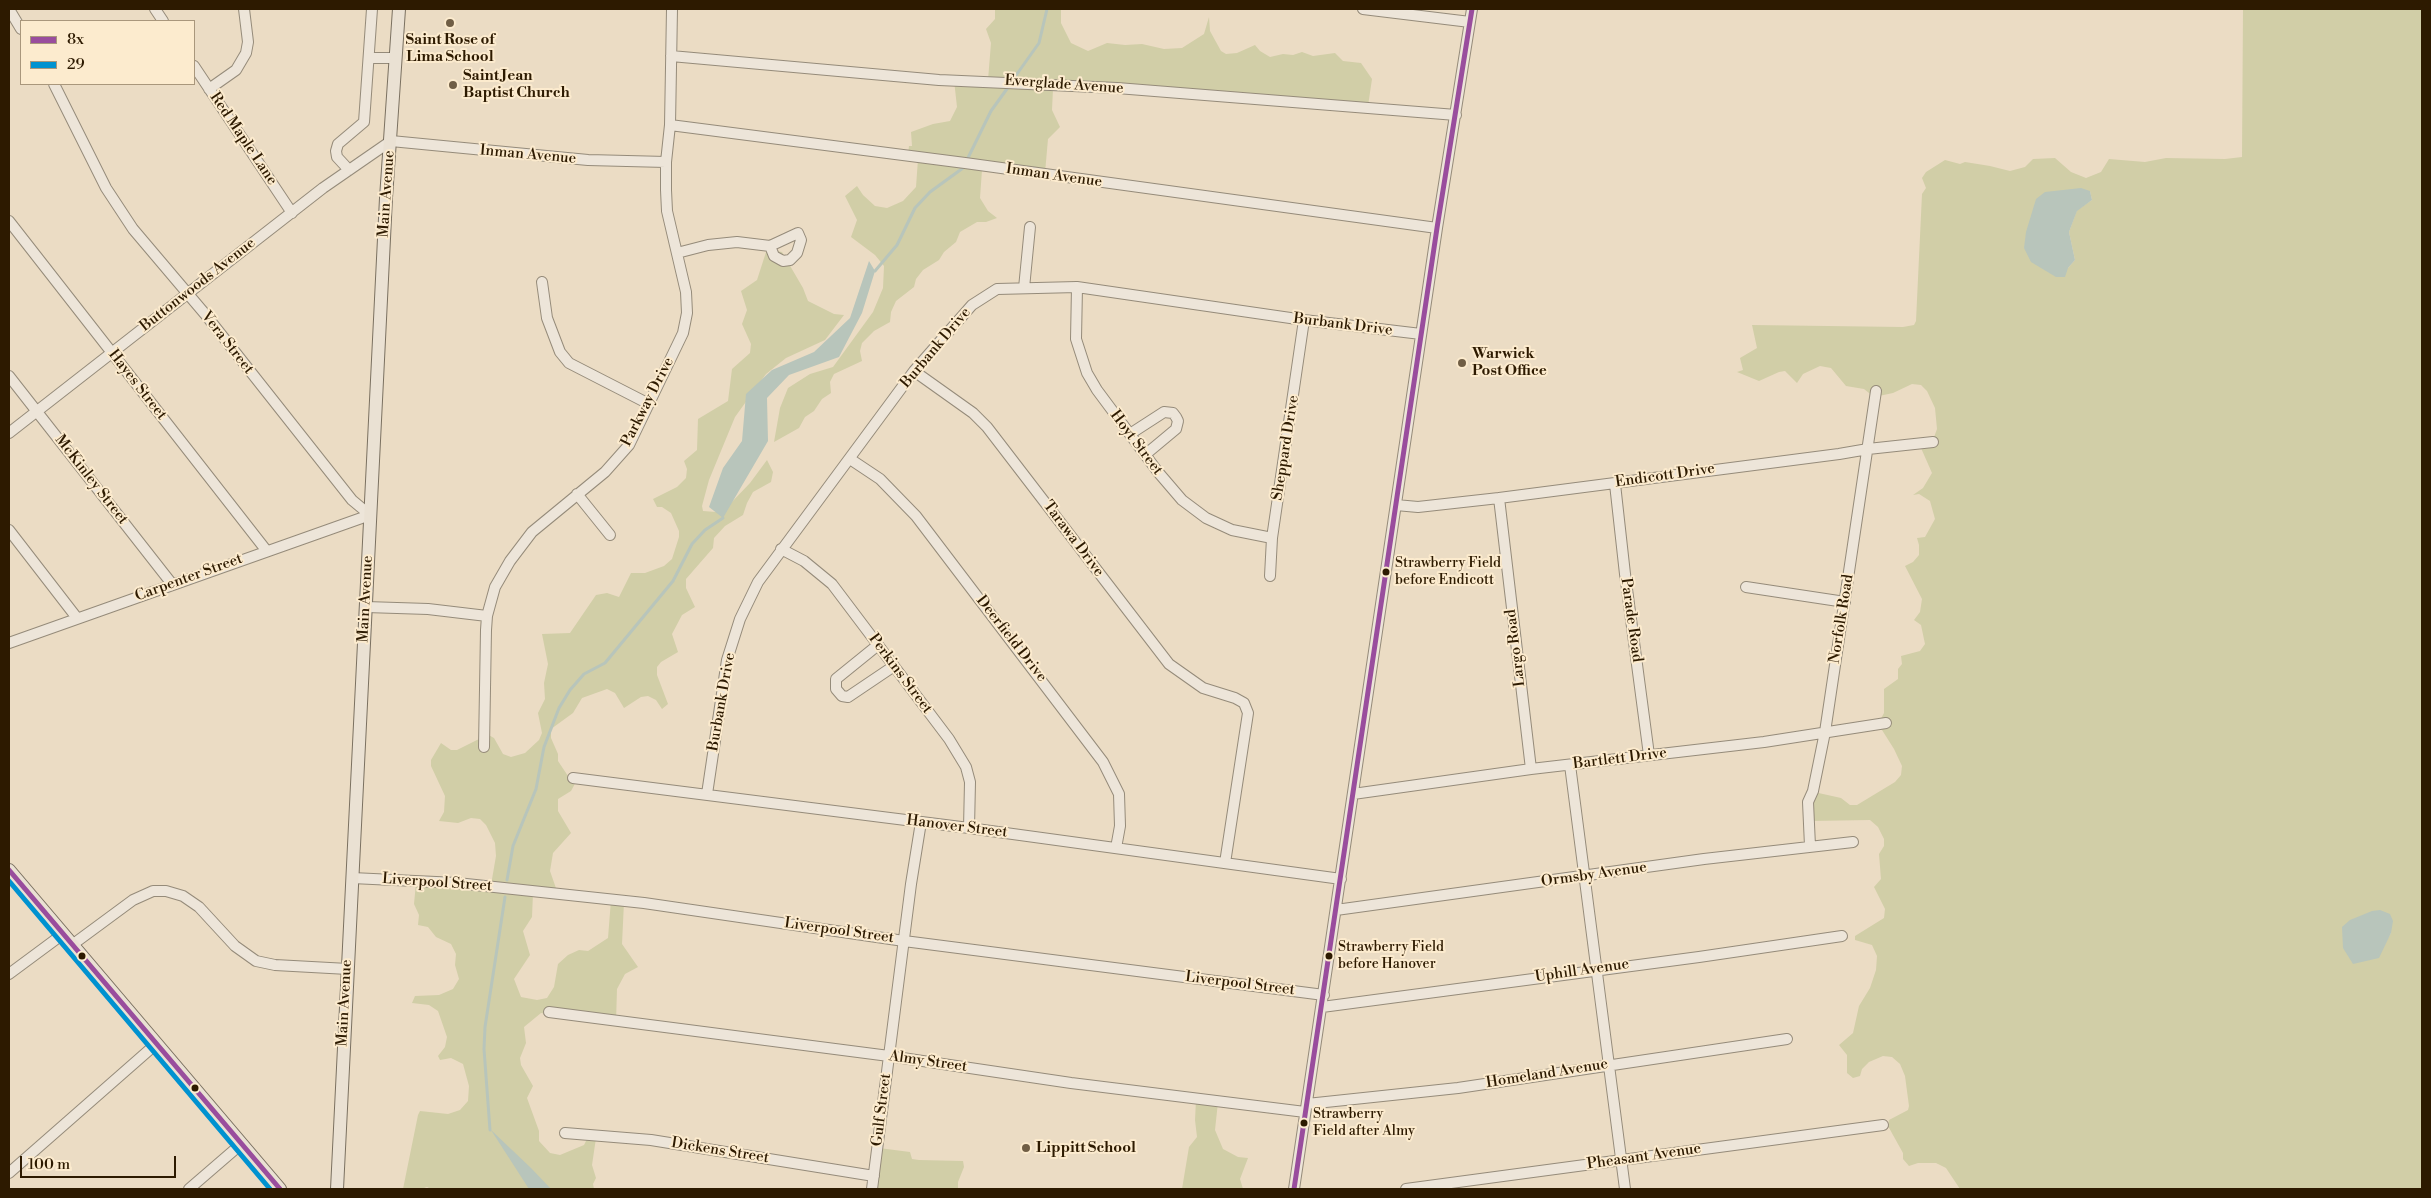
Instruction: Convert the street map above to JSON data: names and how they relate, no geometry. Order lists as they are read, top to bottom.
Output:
{
  "streets": {
    "main road": ["Main Avenue"],
    "street": [
      "Everglade Avenue",
      "Red Maple Lane",
      "Inman Avenue",
      "Buttonwoods Avenue",
      "Burbank Drive",
      "Vera Street",
      "Hayes Street",
      "Parkway Drive",
      "Hoyt Street",
      "Sheppard Drive",
      "Endicott Drive",
      "McKinley Street",
      "Tarawa Drive",
      "Carpenter Street",
      "Norfolk Road",
      "Parade Road",
      "Deerfield Drive",
      "Largo Road",
      "Perkins Street",
      "Bartlett Drive",
      "Hanover Street",
      "Ormsby Avenue",
      "Liverpool Street",
      "Uphill Avenue",
      "Almy Street",
      "Homeland Avenue",
      "Gulf Street",
      "Dickens Street",
      "Pheasant Avenue"
    ]
  },
  "crossings": [
    ["Everglade Avenue", "Parkway Drive"],
    ["Red Maple Lane", "Buttonwoods Avenue"],
    ["Inman Avenue", "Main Avenue"],
    ["Inman Avenue", "Buttonwoods Avenue"],
    ["Inman Avenue", "Parkway Drive"],
    ["Main Avenue", "Buttonwoods Avenue"],
    ["Main Avenue", "Vera Street"],
    ["Main Avenue", "Carpenter Street"],
    ["Main Avenue", "Liverpool Street"],
    ["Buttonwoods Avenue", "Vera Street"],
    ["Buttonwoods Avenue", "Hayes Street"],
    ["Buttonwoods Avenue", "McKinley Street"],
    ["Burbank Drive", "Hoyt Street"],
    ["Burbank Drive", "Sheppard Drive"],
    ["Burbank Drive", "Tarawa Drive"],
    ["Burbank Drive", "Deerfield Drive"],
    ["Burbank Drive", "Perkins Street"],
    ["Burbank Drive", "Hanover Street"],
    ["Vera Street", "Carpenter Street"],
    ["Hayes Street", "Carpenter Street"],
    ["Hoyt Street", "Sheppard Drive"],
    ["Endicott Drive", "Norfolk Road"],
    ["Endicott Drive", "Parade Road"],
    ["Endicott Drive", "Largo Road"],
    ["McKinley Street", "Carpenter Street"],
    ["Tarawa Drive", "Hanover Street"],
    ["Norfolk Road", "Bartlett Drive"],
    ["Norfolk Road", "Ormsby Avenue"],
    ["Parade Road", "Bartlett Drive"],
    ["Deerfield Drive", "Hanover Street"],
    ["Largo Road", "Bartlett Drive"],
    ["Perkins Street", "Hanover Street"],
    ["Hanover Street", "Gulf Street"],
    ["Liverpool Street", "Gulf Street"],
    ["Almy Street", "Homeland Avenue"],
    ["Almy Street", "Gulf Street"],
    ["Gulf Street", "Dickens Street"]
  ],
  "places": [
    "Saint Rose of Lima School",
    "Saint Jean Baptist Church",
    "Warwick Post Office",
    "Strawberry Field before Endicott",
    "Strawberry Field before Hanover",
    "Strawberry Field after Almy",
    "Lippitt School"
  ],
  "lines": ["transit line 8x", "transit line 29"],
  "legend": ["8x", "29"],
  "scale_bar": "100 m"
}
